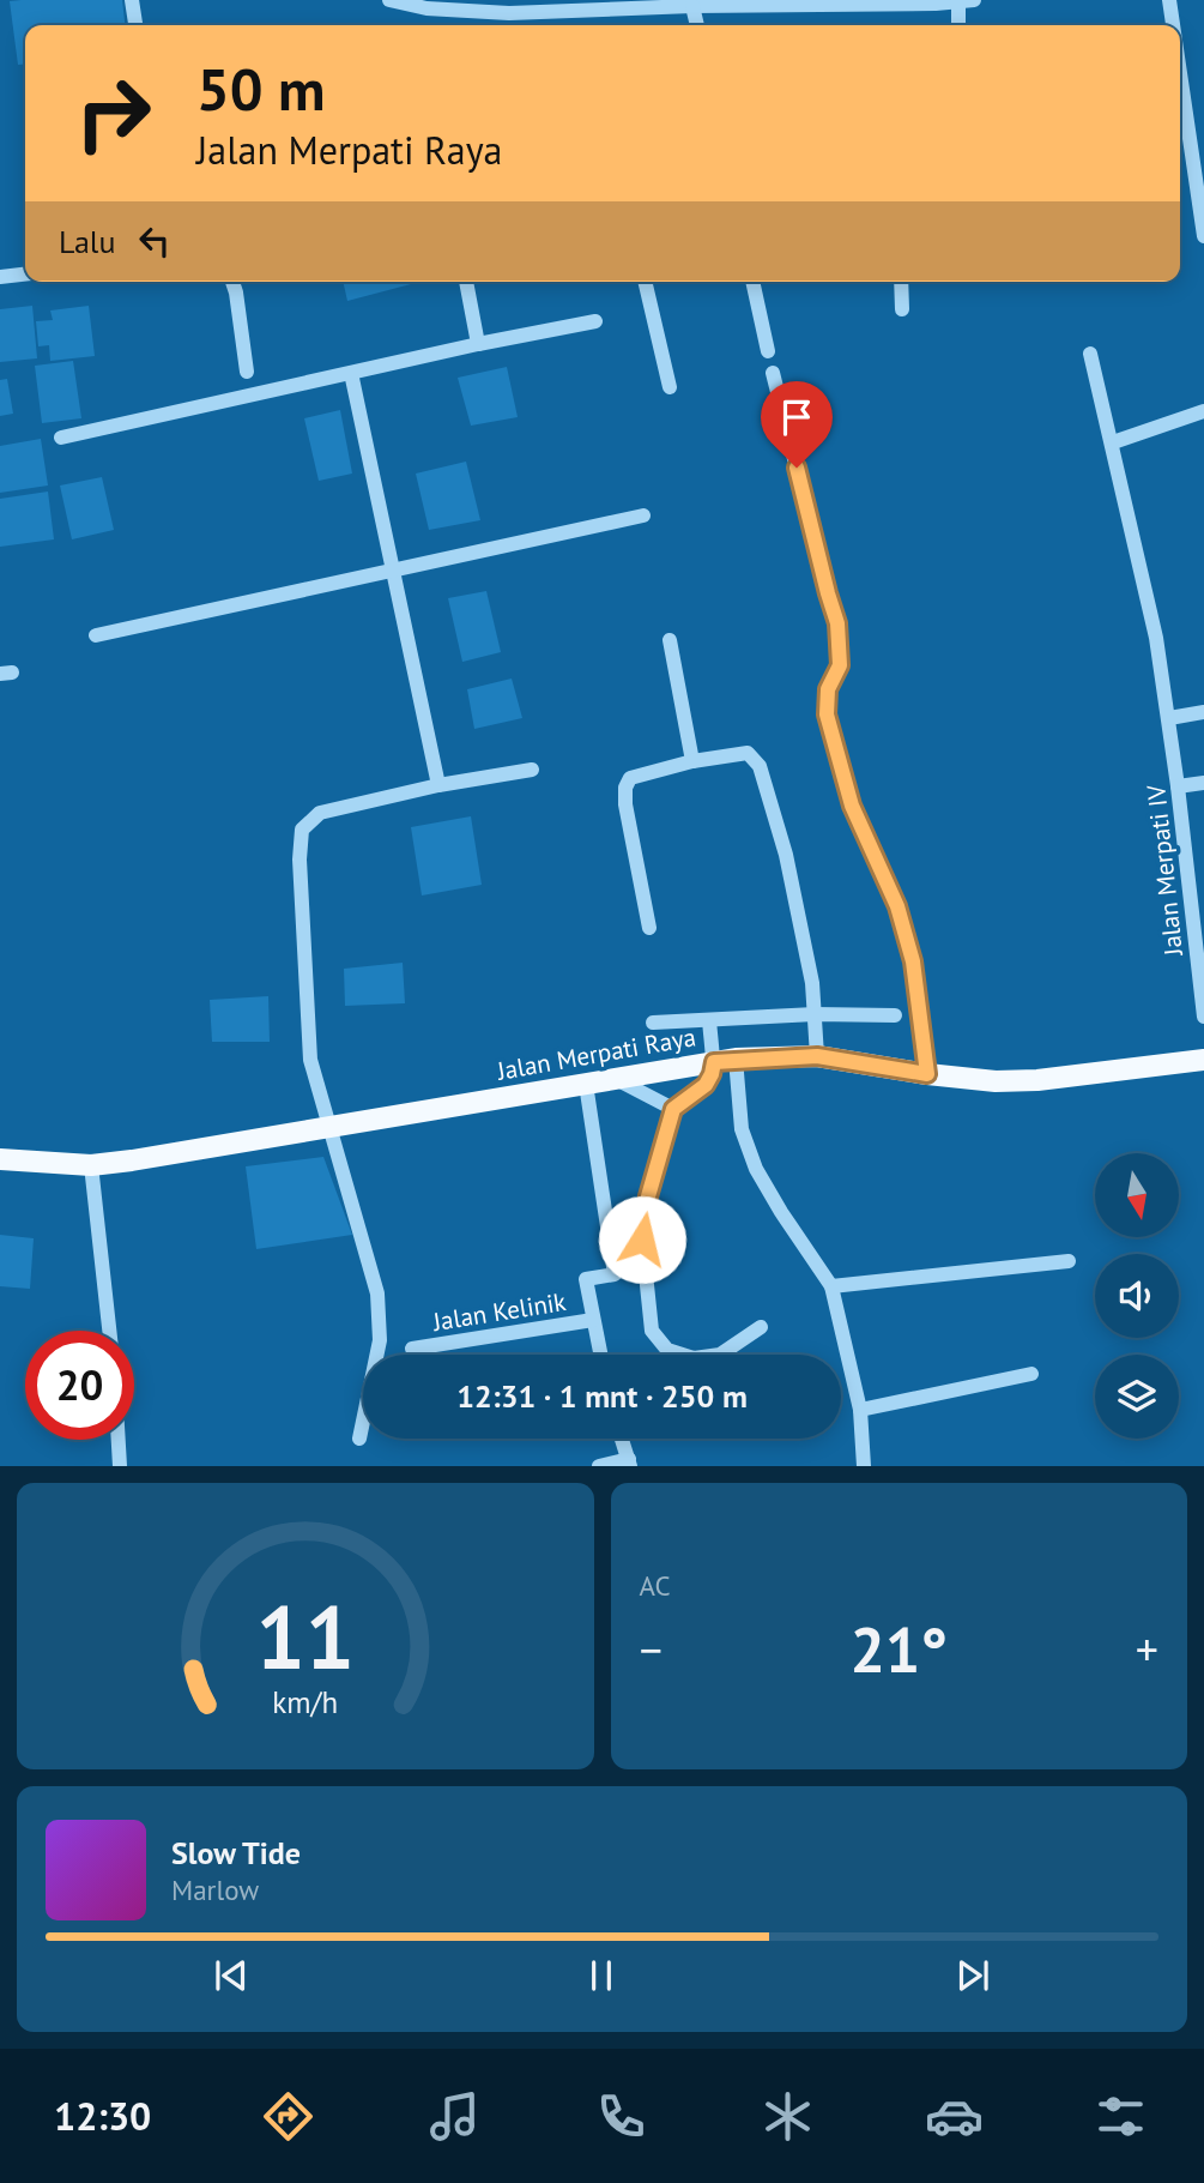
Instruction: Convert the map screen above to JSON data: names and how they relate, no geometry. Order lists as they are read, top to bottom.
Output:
{
  "streets": {
    "main road": ["Jalan Merpati Raya"],
    "street": ["Jalan Merpati IV", "Jalan Kelinik"]
  },
  "north": "bottom",
  "page": {
    "turn": ["50 m", "Jalan Merpati Raya"],
    "then": "Lalu",
    "limit": "20",
    "trip": "12:31 · 1 mnt · 250 m",
    "tile": "AC",
    "heat": ["−", "21°", "+"],
    "song": ["Slow Tide", "Marlow"],
    "tabs": "12:30",
    "gauge": ["11", "km/h"]
  }
}
